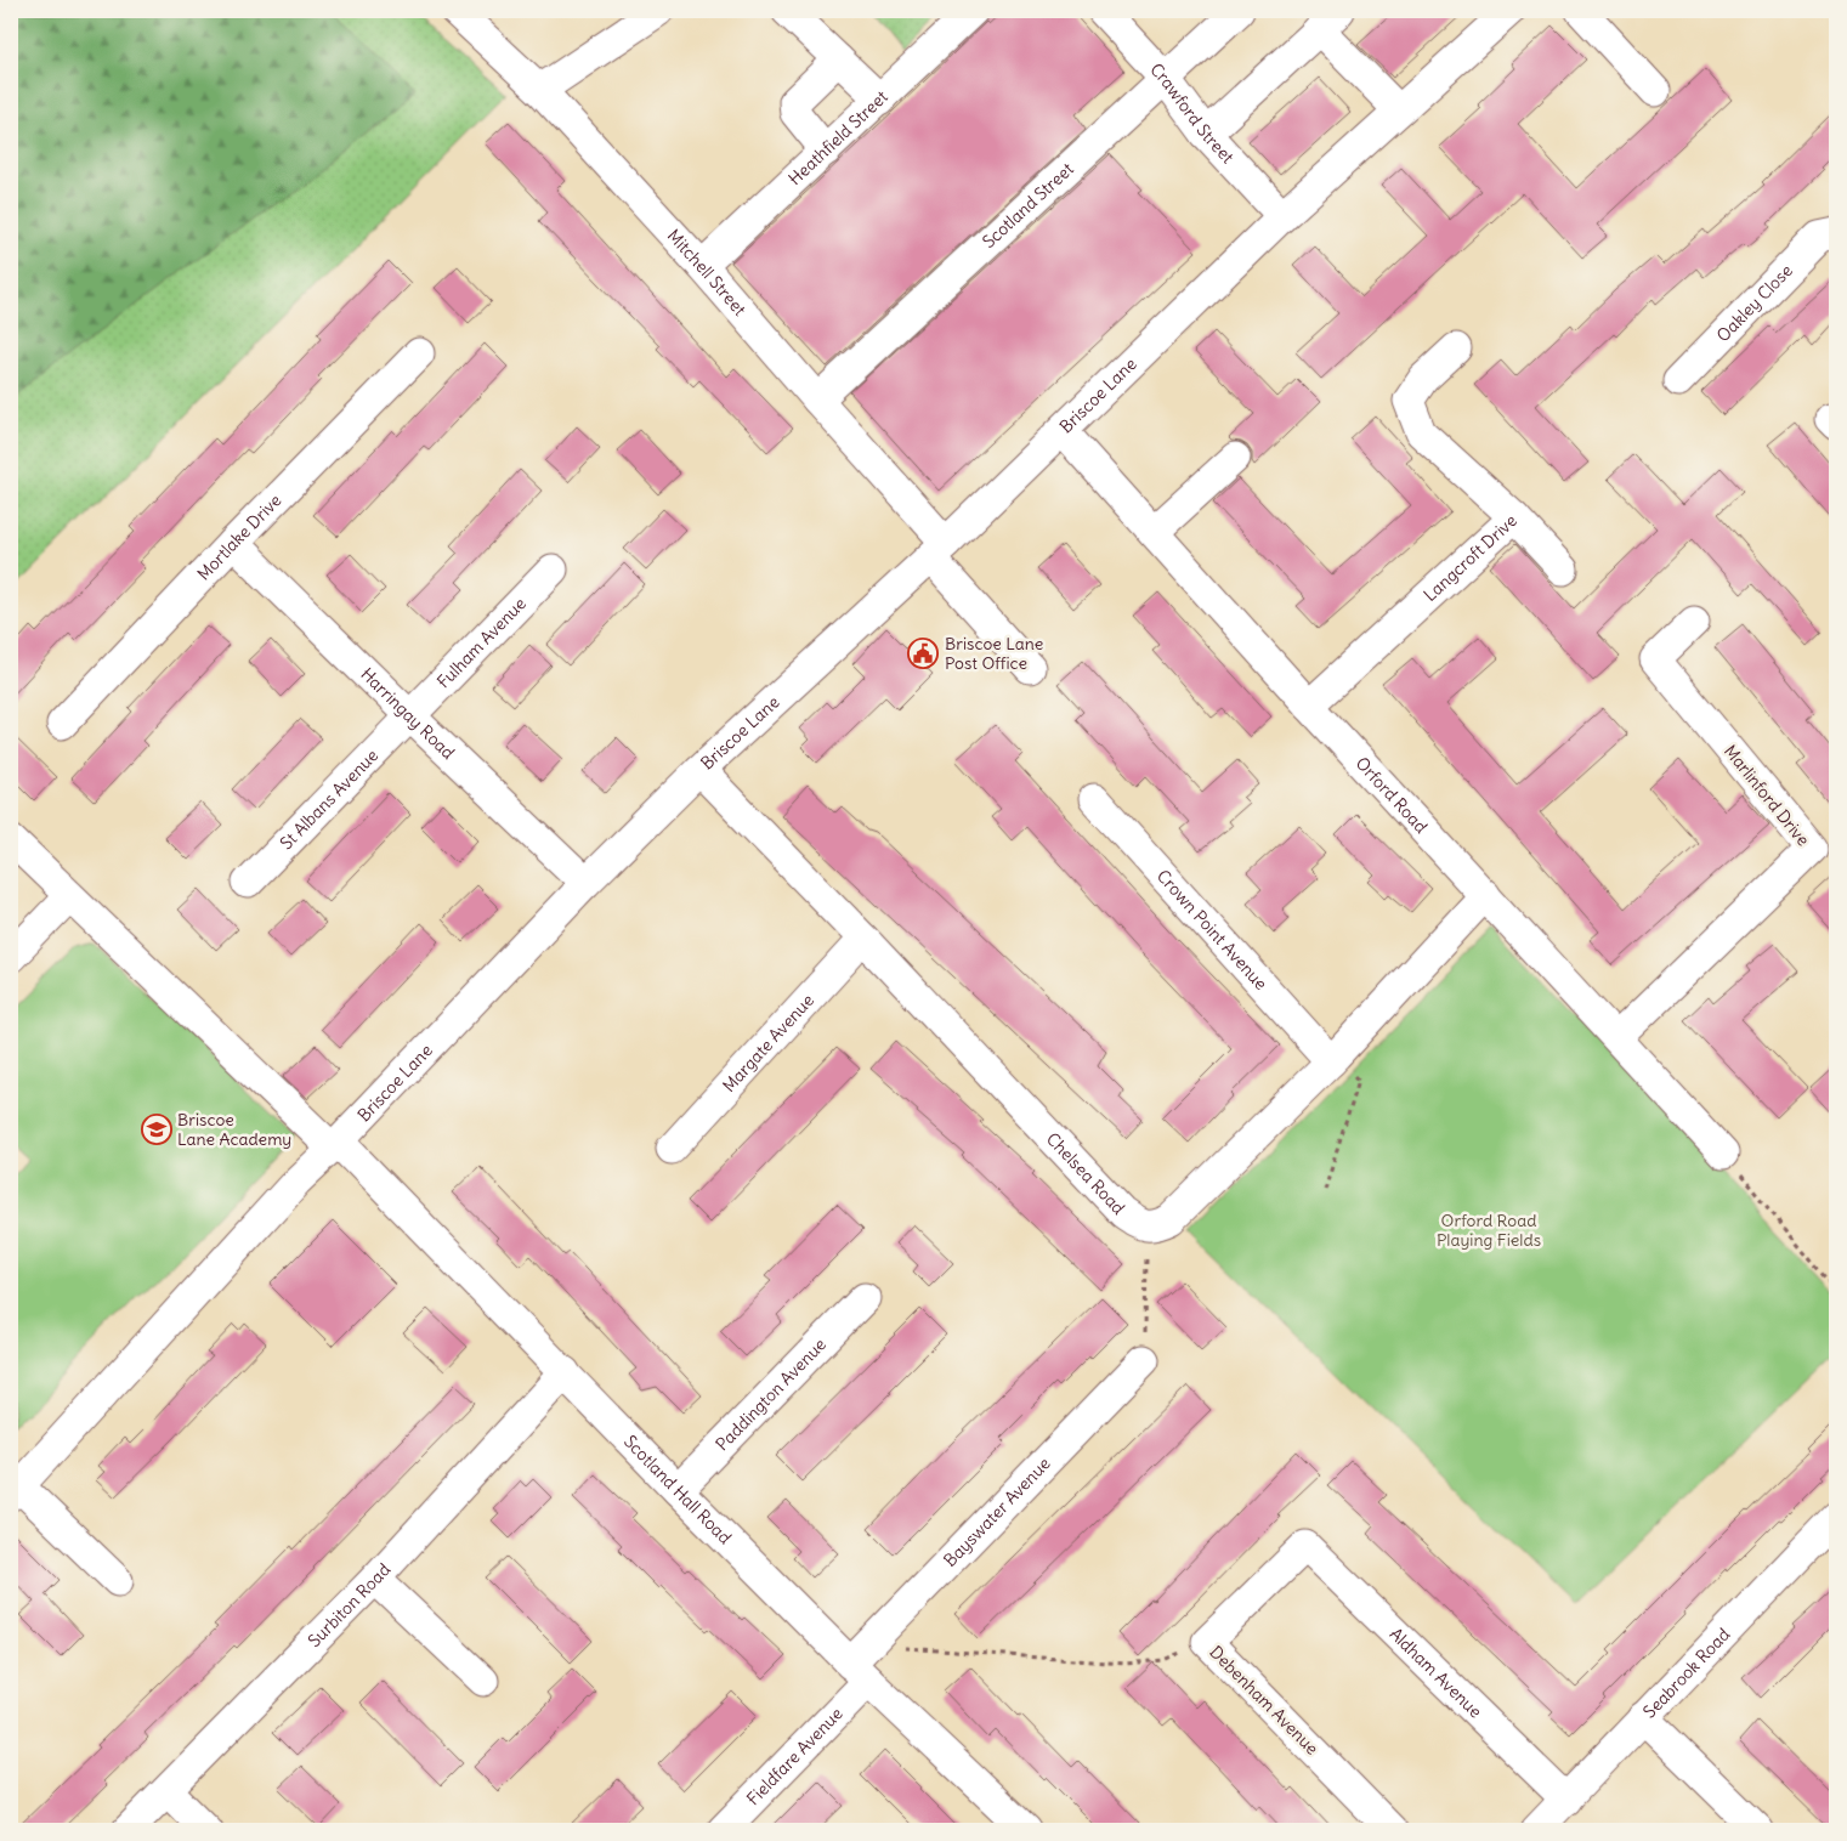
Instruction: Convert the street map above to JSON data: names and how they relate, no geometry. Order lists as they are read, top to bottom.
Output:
{
  "streets": {
    "street": [
      "Crawford Street",
      "Heathfield Street",
      "Scotland Street",
      "Mitchell Street",
      "Oakley Close",
      "Briscoe Lane",
      "Mortlake Drive",
      "Langcroft Drive",
      "Fulham Avenue",
      "Harringay Road",
      "Orford Road",
      "Marlinford Drive",
      "St Albans Avenue",
      "Crown Point Avenue",
      "Margate Avenue",
      "Chelsea Road",
      "Paddington Avenue",
      "Scotland Hall Road",
      "Bayswater Avenue",
      "Surbiton Road",
      "Aldham Avenue",
      "Seabrook Road",
      "Debenham Avenue",
      "Fieldfare Avenue"
    ]
  },
  "crossings": [
    ["Crawford Street", "Scotland Street"],
    ["Crawford Street", "Briscoe Lane"],
    ["Heathfield Street", "Mitchell Street"],
    ["Scotland Street", "Mitchell Street"],
    ["Mitchell Street", "Briscoe Lane"],
    ["Briscoe Lane", "Harringay Road"],
    ["Briscoe Lane", "Orford Road"],
    ["Briscoe Lane", "Chelsea Road"],
    ["Briscoe Lane", "Scotland Hall Road"],
    ["Mortlake Drive", "Harringay Road"],
    ["Langcroft Drive", "Orford Road"],
    ["Fulham Avenue", "Harringay Road"],
    ["Fulham Avenue", "St Albans Avenue"],
    ["Harringay Road", "St Albans Avenue"],
    ["Orford Road", "Marlinford Drive"],
    ["Margate Avenue", "Chelsea Road"],
    ["Paddington Avenue", "Scotland Hall Road"],
    ["Scotland Hall Road", "Bayswater Avenue"],
    ["Scotland Hall Road", "Surbiton Road"],
    ["Scotland Hall Road", "Fieldfare Avenue"],
    ["Bayswater Avenue", "Fieldfare Avenue"],
    ["Aldham Avenue", "Seabrook Road"],
    ["Aldham Avenue", "Debenham Avenue"]
  ],
  "parks": ["Orford Road Playing Fields"],
  "places": {
    "public building": ["Briscoe Lane Post Office"],
    "school or university": ["Briscoe Lane Academy"]
  }
}
